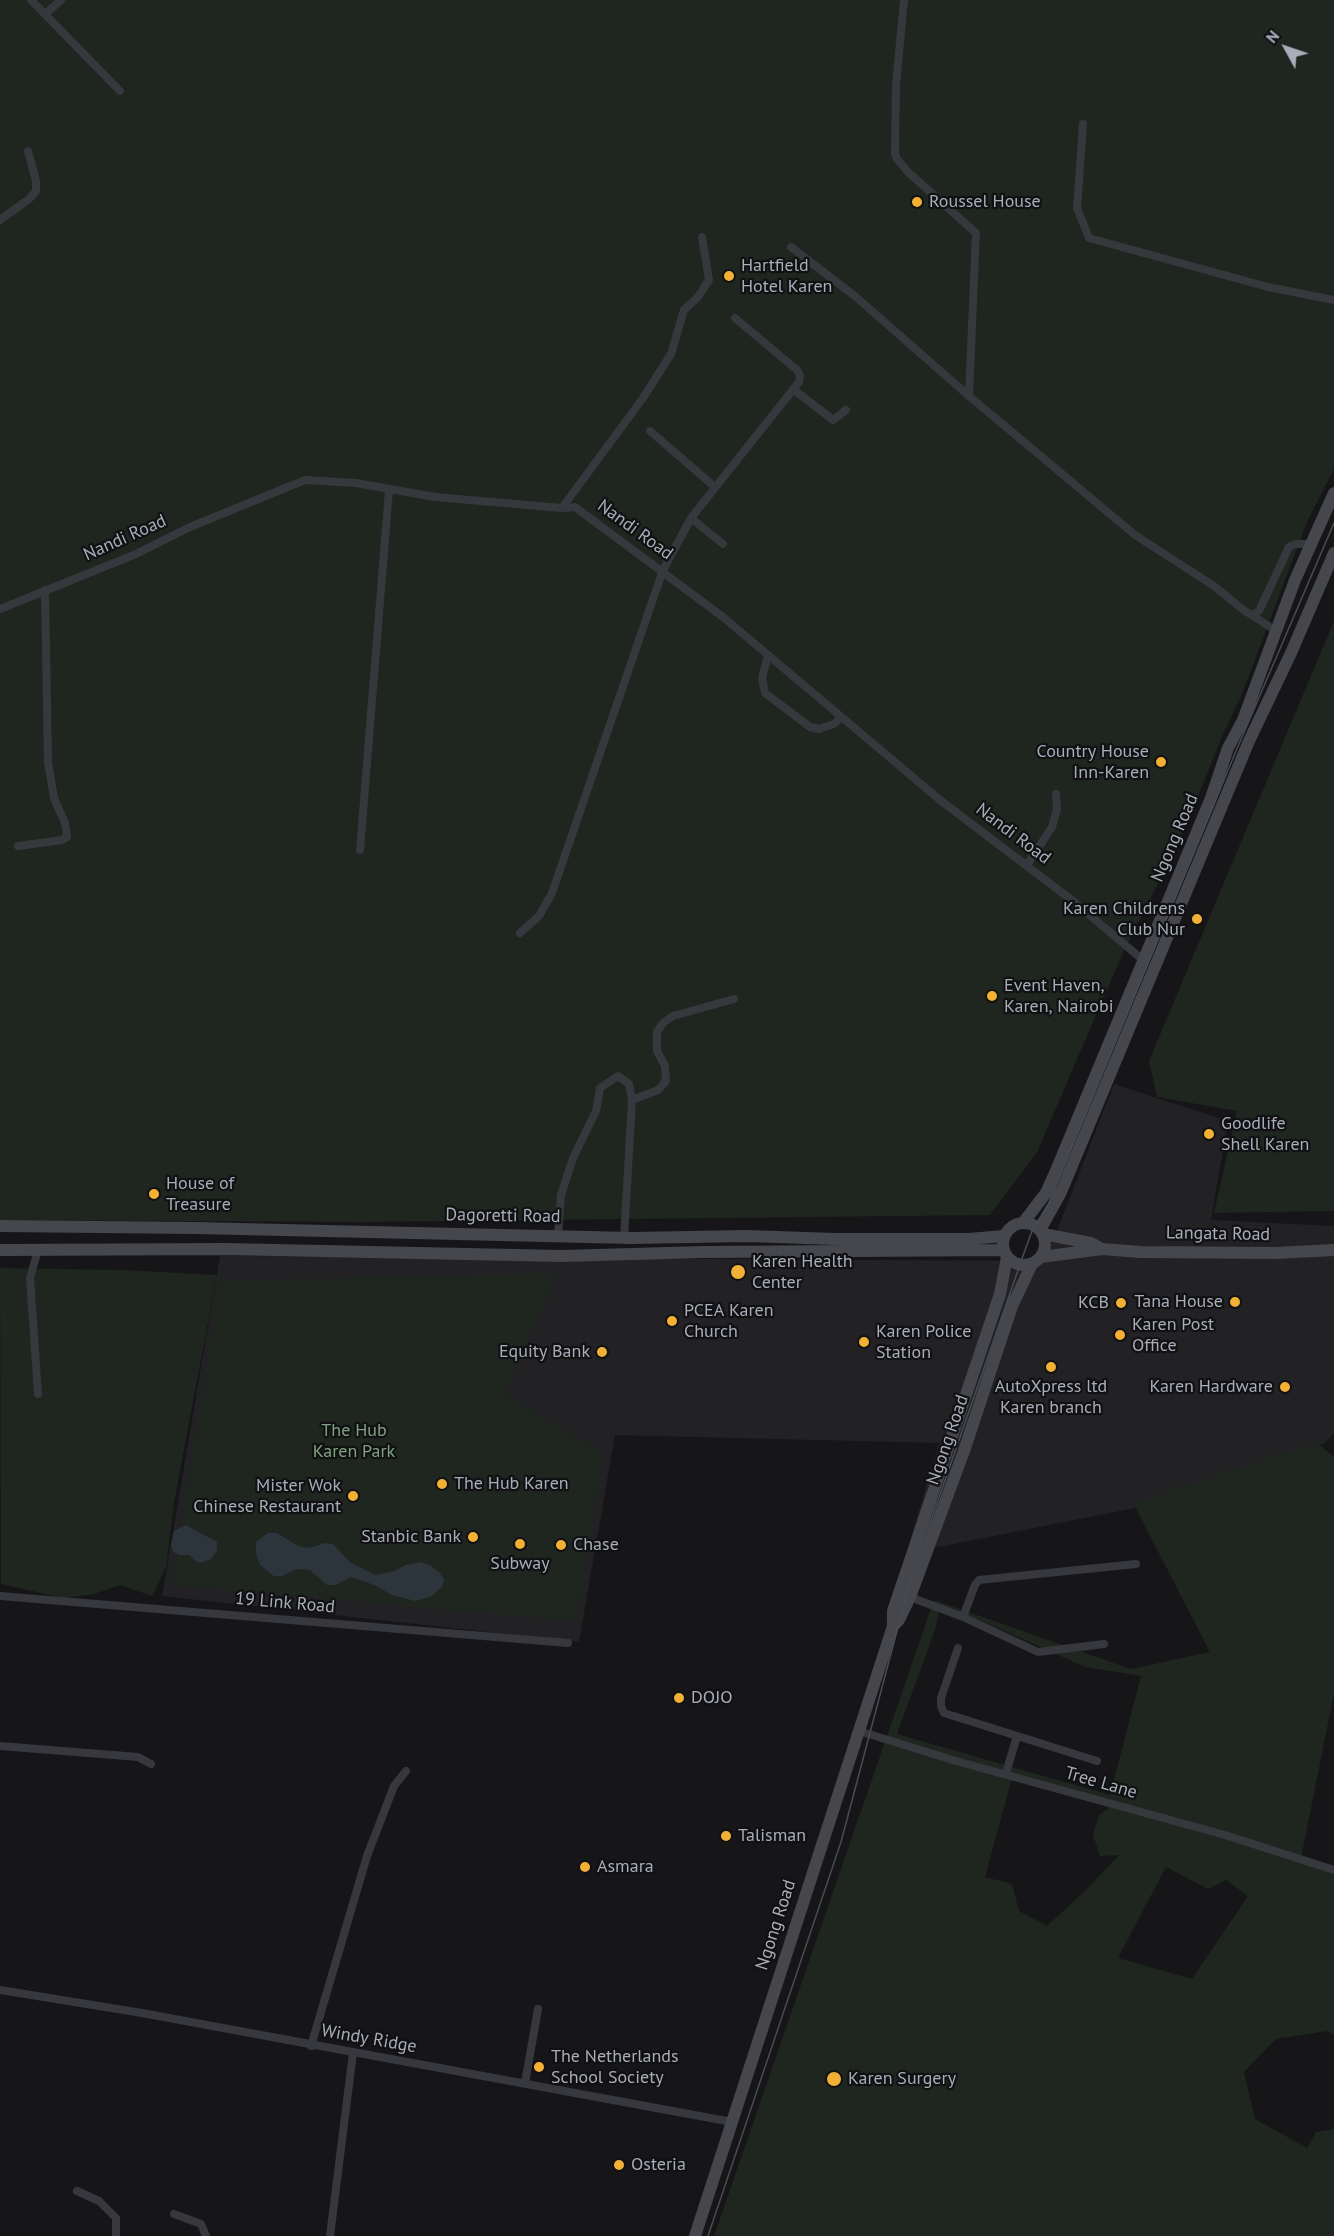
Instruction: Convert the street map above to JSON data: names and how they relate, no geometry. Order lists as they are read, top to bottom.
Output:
{
  "streets": {
    "main road": ["Ngong Road", "Dagoretti Road", "Langata Road"],
    "street": [
      "Nandi Road",
      "19 Link Road",
      "Tree Lane",
      "Windy Ridge"
    ]
  },
  "crossings": [
    ["Nandi Road", "Ngong Road"],
    ["Ngong Road", "Dagoretti Road"],
    ["Ngong Road", "Tree Lane"],
    ["Ngong Road", "Windy Ridge"]
  ],
  "parks": ["The Hub Karen Park"],
  "places": [
    "Roussel House",
    "Hartfield Hotel Karen",
    "Country House Inn-Karen",
    "Karen Childrens Club Nur",
    "Event Haven, Karen, Nairobi",
    "Goodlife Shell Karen",
    "House of Treasure",
    "Karen Health Center",
    "Tana House",
    "KCB",
    "PCEA Karen Church",
    "Karen Post Office",
    "Karen Police Station",
    "Equity Bank",
    "AutoXpress ltd Karen branch",
    "Karen Hardware",
    "The Hub Karen",
    "Mister Wok Chinese Restaurant",
    "Stanbic Bank",
    "Subway",
    "Chase",
    "DOJO",
    "Talisman",
    "Asmara",
    "The Netherlands School Society",
    "Karen Surgery",
    "Osteria"
  ],
  "north": "top left"
}
